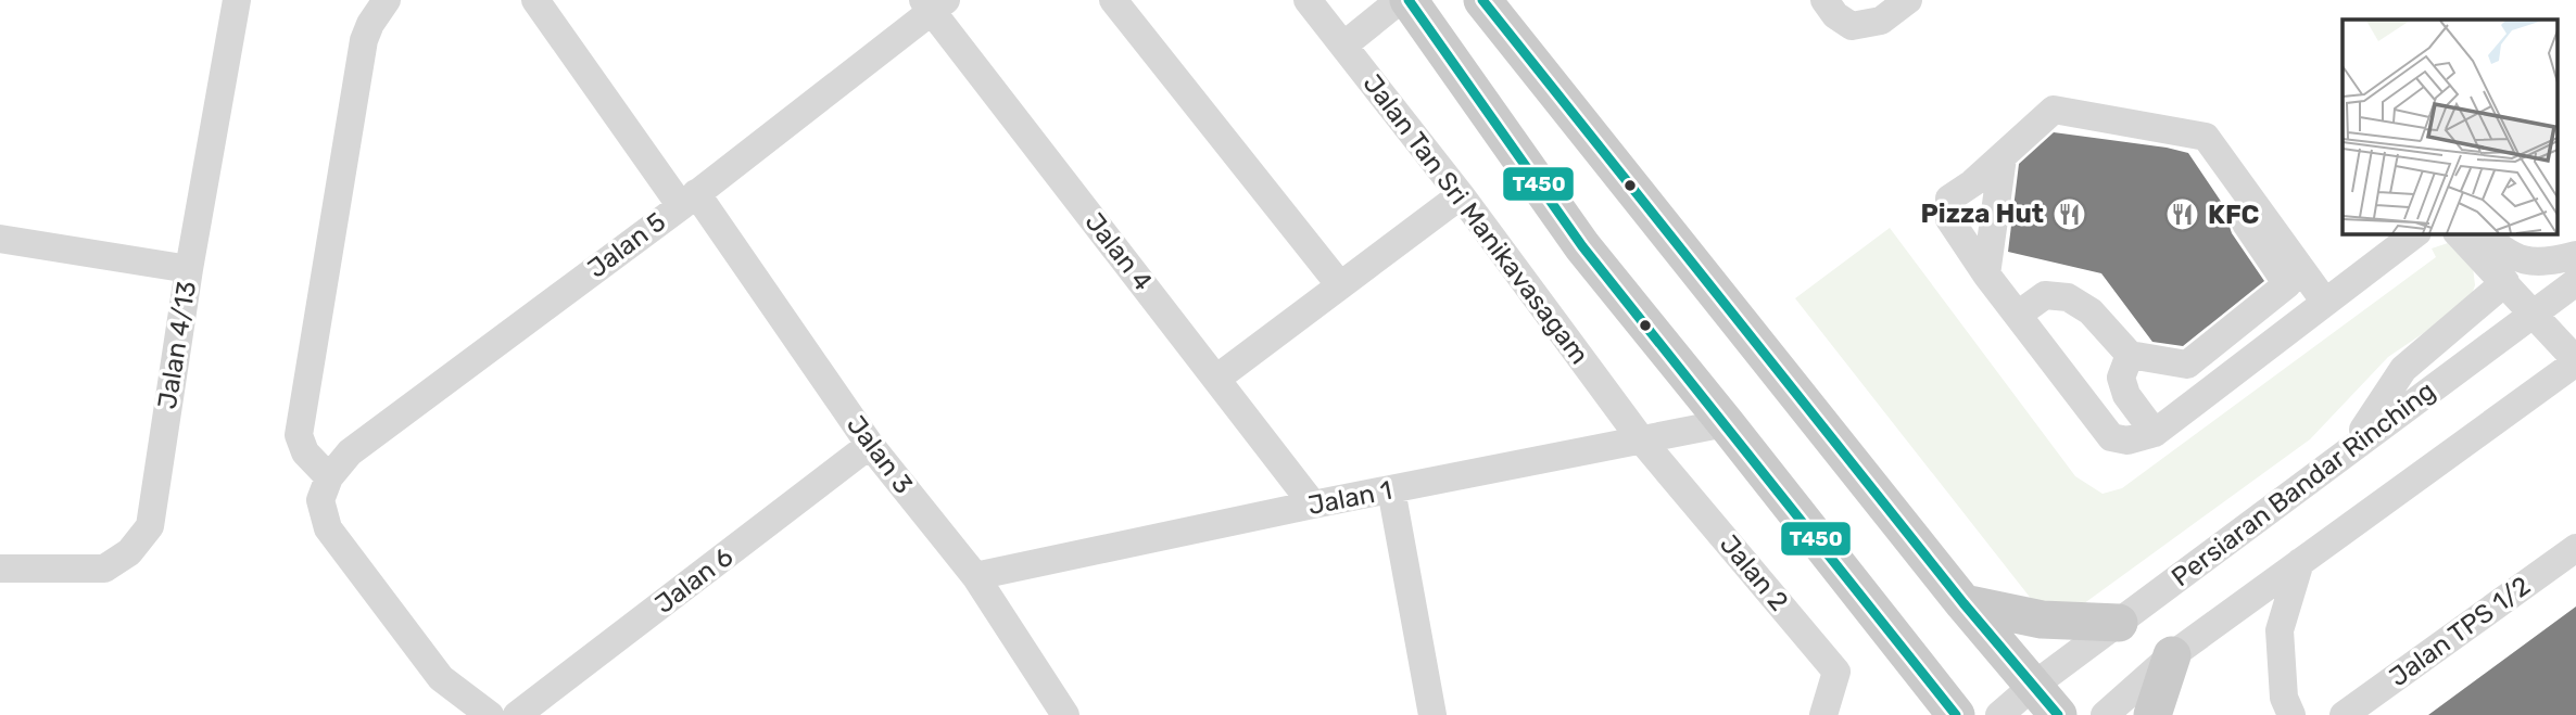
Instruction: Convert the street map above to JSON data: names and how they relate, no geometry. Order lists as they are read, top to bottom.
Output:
{
  "streets": {
    "street": [
      "Jalan Tan Sri Manikavasagam",
      "Jalan 5",
      "Jalan 4",
      "Jalan 4/13",
      "Jalan 3",
      "Persiaran Bandar Rinching",
      "Jalan 1",
      "Jalan 2",
      "Jalan 6",
      "Jalan TPS 1/2"
    ]
  },
  "crossings": [
    ["Jalan Tan Sri Manikavasagam", "Jalan 1"],
    ["Jalan Tan Sri Manikavasagam", "Jalan 2"],
    ["Jalan 5", "Jalan 4"],
    ["Jalan 5", "Jalan 3"],
    ["Jalan 4", "Jalan 1"],
    ["Jalan 3", "Jalan 1"],
    ["Jalan 3", "Jalan 6"],
    ["Jalan 1", "Jalan 2"]
  ],
  "places": {
    "restaurant": ["Pizza Hut", "KFC"]
  },
  "lines": ["transit line T450"]
}
